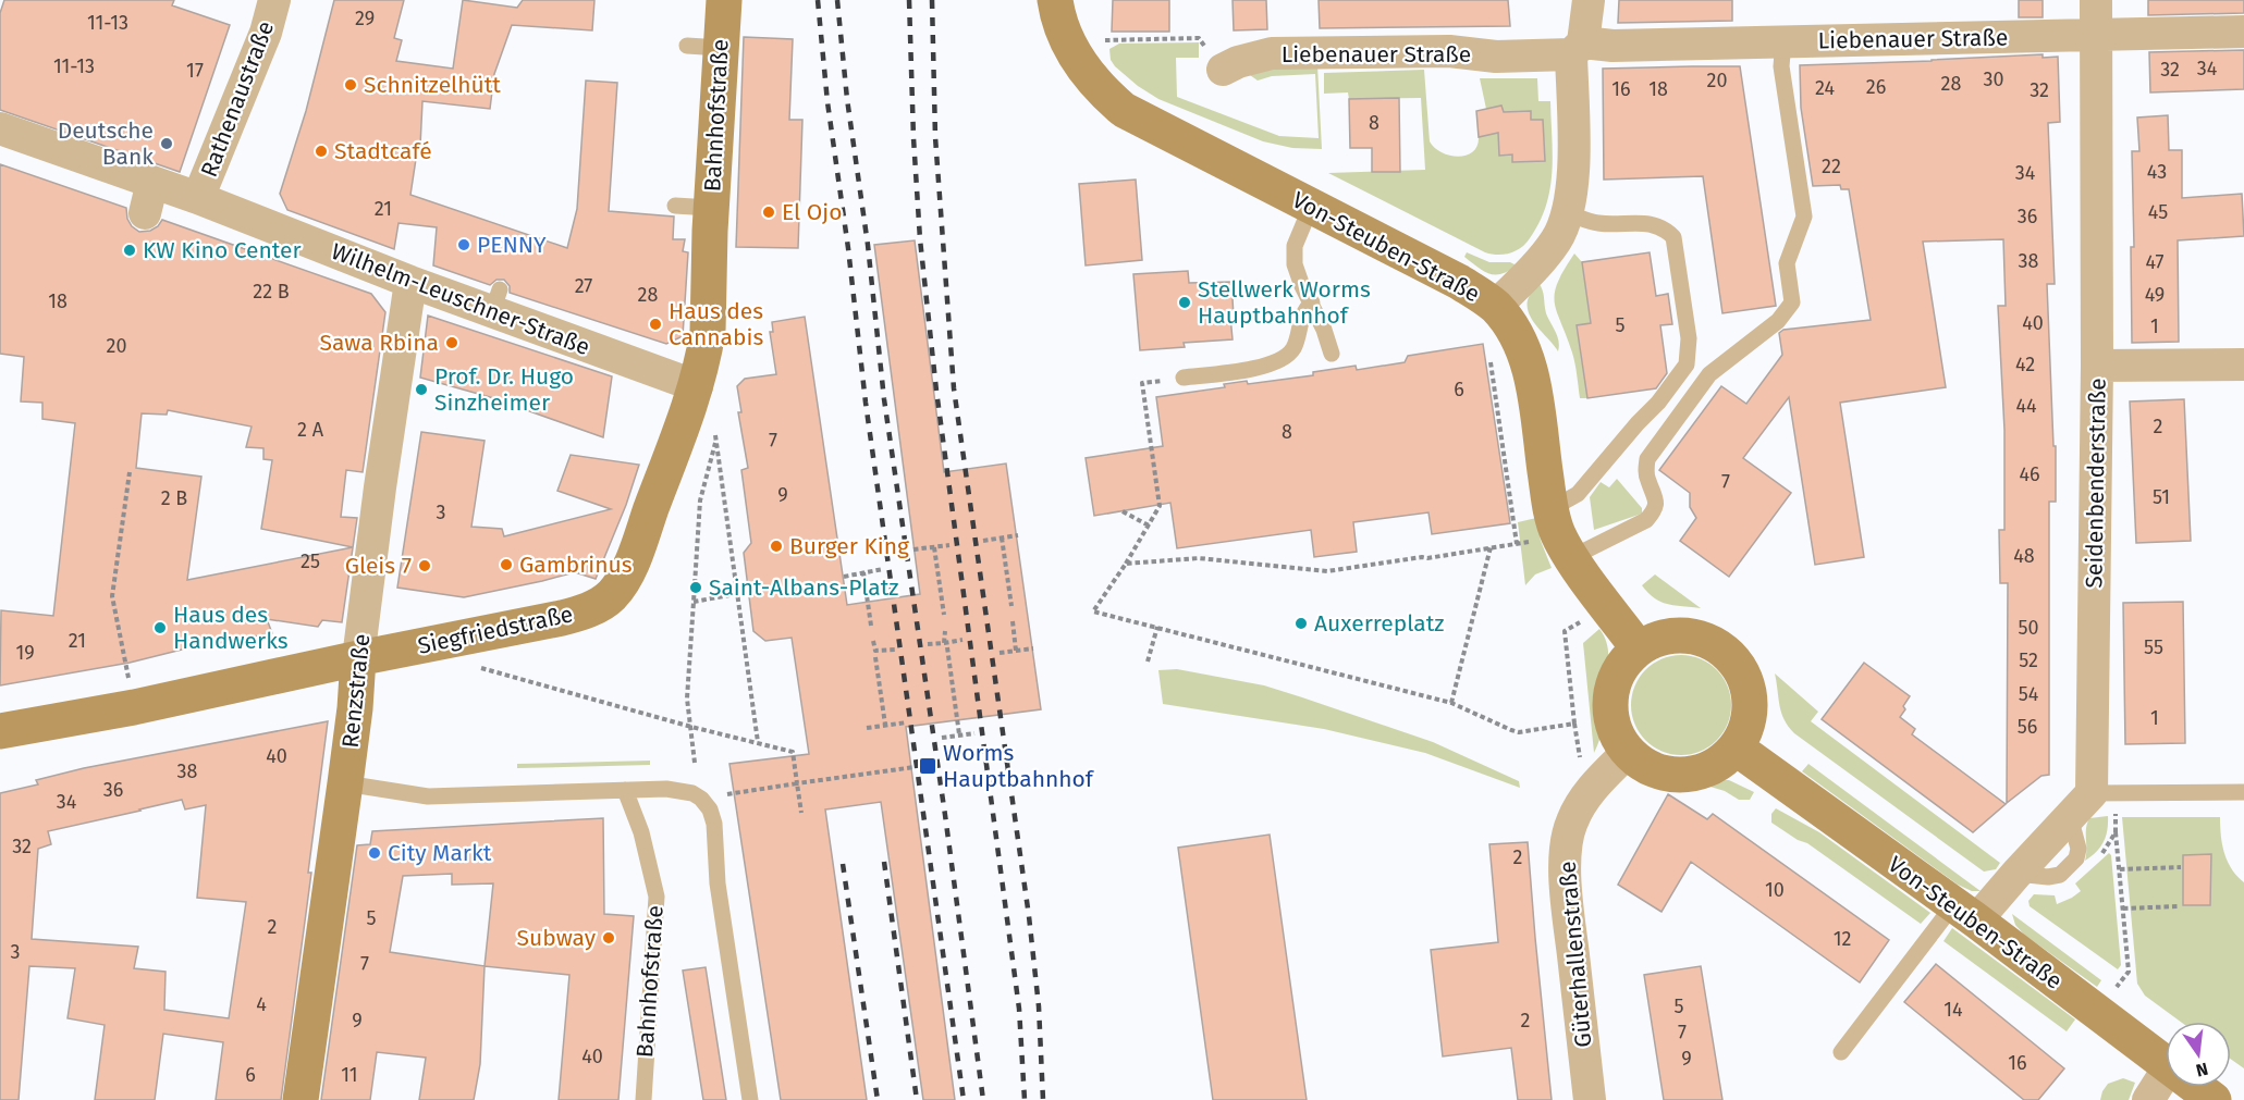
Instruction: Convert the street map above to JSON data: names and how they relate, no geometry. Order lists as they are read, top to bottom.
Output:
{
  "streets": {
    "street": [
      "Liebenauer Straße",
      "Rathenaustraße",
      "Bahnhofstraße",
      "Von-Steuben-Straße",
      "Wilhelm-Leuschner-Straße",
      "Seidenbenderstraße",
      "Siegfriedstraße",
      "Renzstraße",
      "Güterhallenstraße"
    ]
  },
  "crossings": [
    ["Liebenauer Straße", "Seidenbenderstraße"],
    ["Rathenaustraße", "Wilhelm-Leuschner-Straße"],
    ["Bahnhofstraße", "Siegfriedstraße"],
    ["Von-Steuben-Straße", "Güterhallenstraße"],
    ["Wilhelm-Leuschner-Straße", "Siegfriedstraße"],
    ["Wilhelm-Leuschner-Straße", "Renzstraße"],
    ["Siegfriedstraße", "Renzstraße"]
  ],
  "places": {
    "other": [
      "Schnitzelhütt",
      "Deutsche Bank",
      "Stadtcafé",
      "El Ojo",
      "PENNY",
      "KW Kino Center",
      "Stellwerk Worms Hauptbahnhof",
      "Haus des Cannabis",
      "Sawa Rbina",
      "Prof. Dr. Hugo Sinzheimer",
      "Burger King",
      "Gambrinus",
      "Gleis 7",
      "Saint-Albans-Platz",
      "Auxerreplatz",
      "Haus des Handwerks",
      "City Markt",
      "Subway"
    ],
    "transit": ["Worms Hauptbahnhof"]
  },
  "house_numbers": [
    "29",
    "11-13",
    "11-13",
    "34",
    "32",
    "17",
    "30",
    "20",
    "28",
    "26",
    "24",
    "16",
    "18",
    "32",
    "8",
    "22",
    "43",
    "34",
    "21",
    "45",
    "36",
    "38",
    "47",
    "27",
    "22 B",
    "28",
    "49",
    "18",
    "40",
    "5",
    "1",
    "20",
    "42",
    "6",
    "44",
    "2",
    "2 A",
    "8",
    "7",
    "46",
    "7",
    "9",
    "51",
    "2 B",
    "3",
    "48",
    "25",
    "50",
    "21",
    "55",
    "19",
    "52",
    "54",
    "1",
    "56",
    "40",
    "38",
    "36",
    "34",
    "32",
    "2",
    "10",
    "5",
    "2",
    "12",
    "3",
    "7",
    "4",
    "5",
    "14",
    "9",
    "2",
    "7",
    "40",
    "9",
    "16",
    "6",
    "11"
  ],
  "north": "bottom"
}
